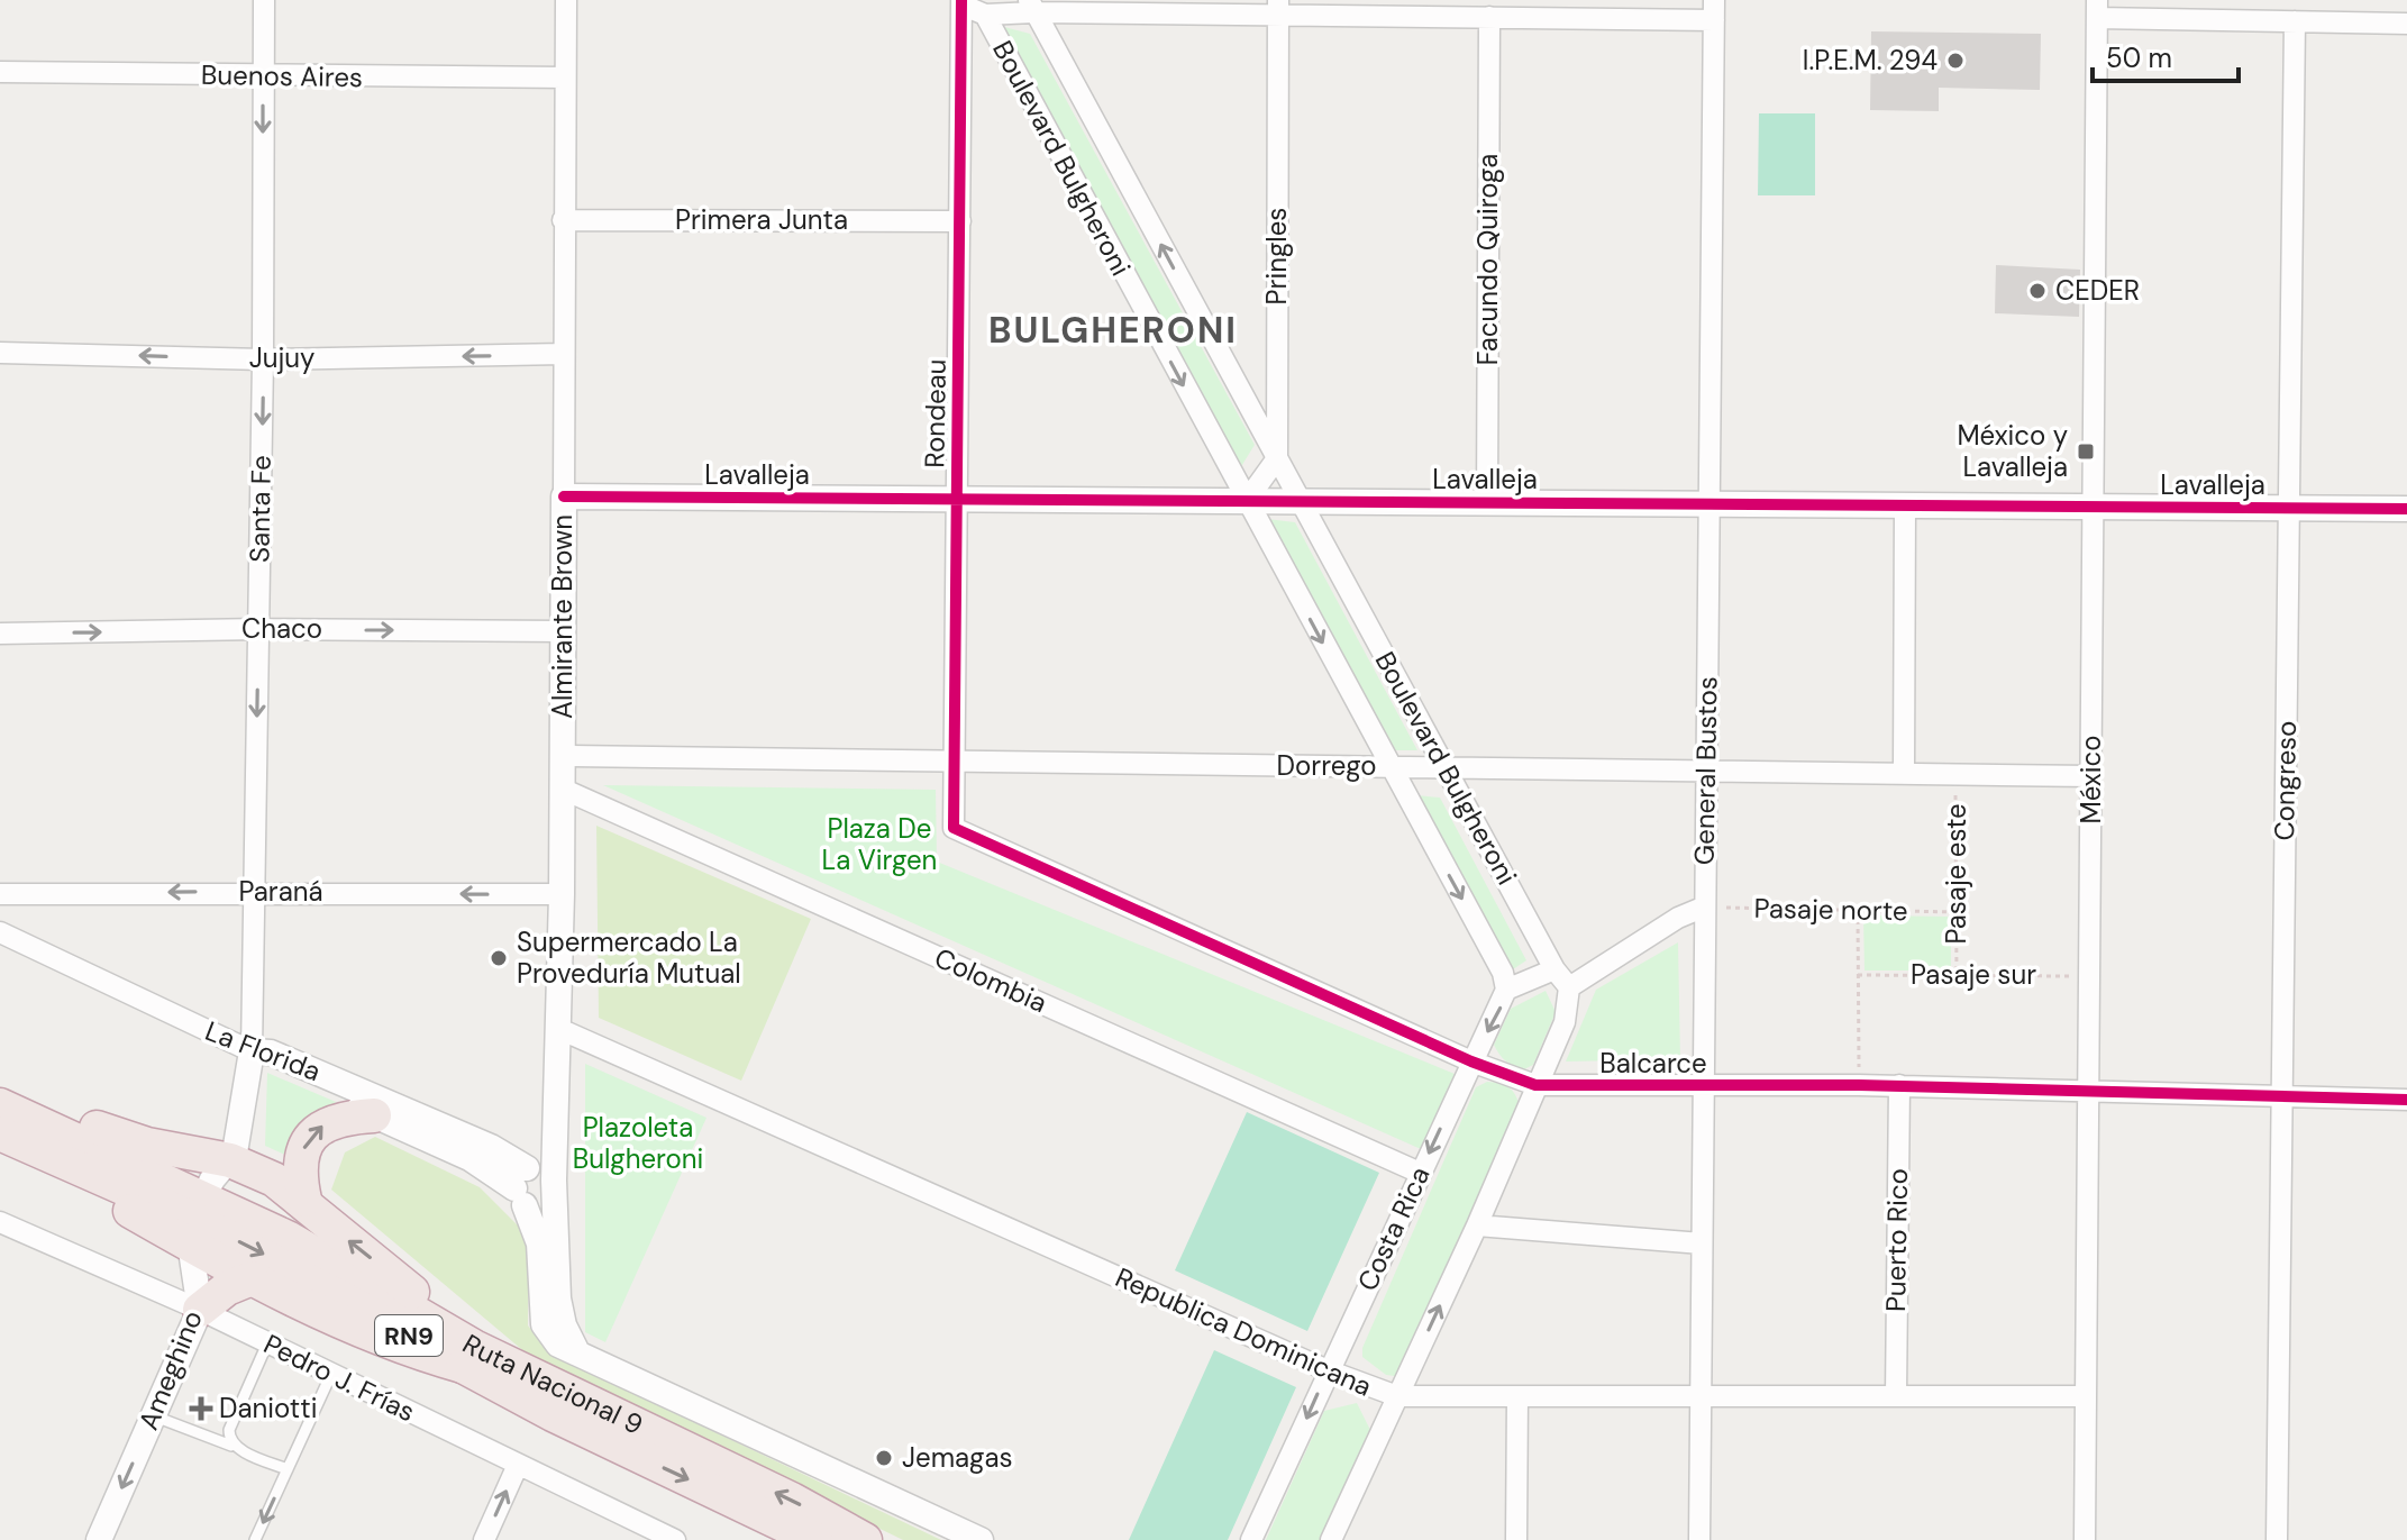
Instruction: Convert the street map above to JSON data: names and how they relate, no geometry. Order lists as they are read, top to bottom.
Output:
{
  "streets": {
    "highway": ["RN9", "Ruta Nacional 9"],
    "street": [
      "Buenos Aires",
      "Boulevard Bulgheroni",
      "Primera Junta",
      "Pringles",
      "Facundo Quiroga",
      "Jujuy",
      "Rondeau",
      "Lavalleja",
      "Santa Fe",
      "Almirante Brown",
      "Chaco",
      "Dorrego",
      "General Bustos",
      "México",
      "Congreso",
      "Paraná",
      "Colombia",
      "La Florida",
      "Balcarce",
      "Costa Rica",
      "Puerto Rico",
      "Republica Dominicana",
      "Ameghino",
      "Pedro J. Frías"
    ],
    "path": ["Pasaje este", "Pasaje norte", "Pasaje sur"]
  },
  "crossings": [
    ["Buenos Aires", "Santa Fe"],
    ["Buenos Aires", "Almirante Brown"],
    ["Boulevard Bulgheroni", "Pringles"],
    ["Boulevard Bulgheroni", "Rondeau"],
    ["Boulevard Bulgheroni", "Lavalleja"],
    ["Boulevard Bulgheroni", "Dorrego"],
    ["Boulevard Bulgheroni", "Costa Rica"],
    ["Primera Junta", "Rondeau"],
    ["Primera Junta", "Almirante Brown"],
    ["Facundo Quiroga", "Lavalleja"],
    ["Jujuy", "Santa Fe"],
    ["Jujuy", "Almirante Brown"],
    ["Rondeau", "Lavalleja"],
    ["Rondeau", "Dorrego"],
    ["Rondeau", "Balcarce"],
    ["Lavalleja", "Almirante Brown"],
    ["Lavalleja", "General Bustos"],
    ["Lavalleja", "México"],
    ["Lavalleja", "Congreso"],
    ["Santa Fe", "Chaco"],
    ["Santa Fe", "Paraná"],
    ["Santa Fe", "La Florida"],
    ["Almirante Brown", "Chaco"],
    ["Almirante Brown", "Dorrego"],
    ["Almirante Brown", "Paraná"],
    ["Almirante Brown", "Colombia"],
    ["Almirante Brown", "Republica Dominicana"],
    ["Dorrego", "General Bustos"],
    ["Dorrego", "México"],
    ["Dorrego", "Pasaje este"],
    ["General Bustos", "Pasaje norte"],
    ["General Bustos", "Balcarce"],
    ["General Bustos", "Republica Dominicana"],
    ["México", "Pasaje sur"],
    ["México", "Balcarce"],
    ["México", "Republica Dominicana"],
    ["Congreso", "Balcarce"],
    ["Pasaje este", "Pasaje norte"],
    ["Pasaje este", "Pasaje sur"],
    ["Colombia", "Costa Rica"],
    ["Balcarce", "Costa Rica"],
    ["Balcarce", "Puerto Rico"],
    ["Costa Rica", "Republica Dominicana"],
    ["Puerto Rico", "Republica Dominicana"],
    ["RN9", "Ameghino"],
    ["RN9", "Ruta Nacional 9"],
    ["Ameghino", "Pedro J. Frías"],
    ["Ameghino", "Ruta Nacional 9"]
  ],
  "one_way": [
    "Jujuy",
    "Santa Fe",
    "Chaco",
    "Paraná",
    "Ameghino"
  ],
  "districts": ["BULGHERONI"],
  "parks": ["Plaza De La Virgen", "Plazoleta Bulgheroni"],
  "places": {
    "other": [
      "I.P.E.M. 294",
      "CEDER",
      "Supermercado La Proveduría Mutual",
      "Jemagas"
    ],
    "transit": ["México y Lavalleja"],
    "health": ["Daniotti"]
  },
  "scale_bar": "50 m"
}
